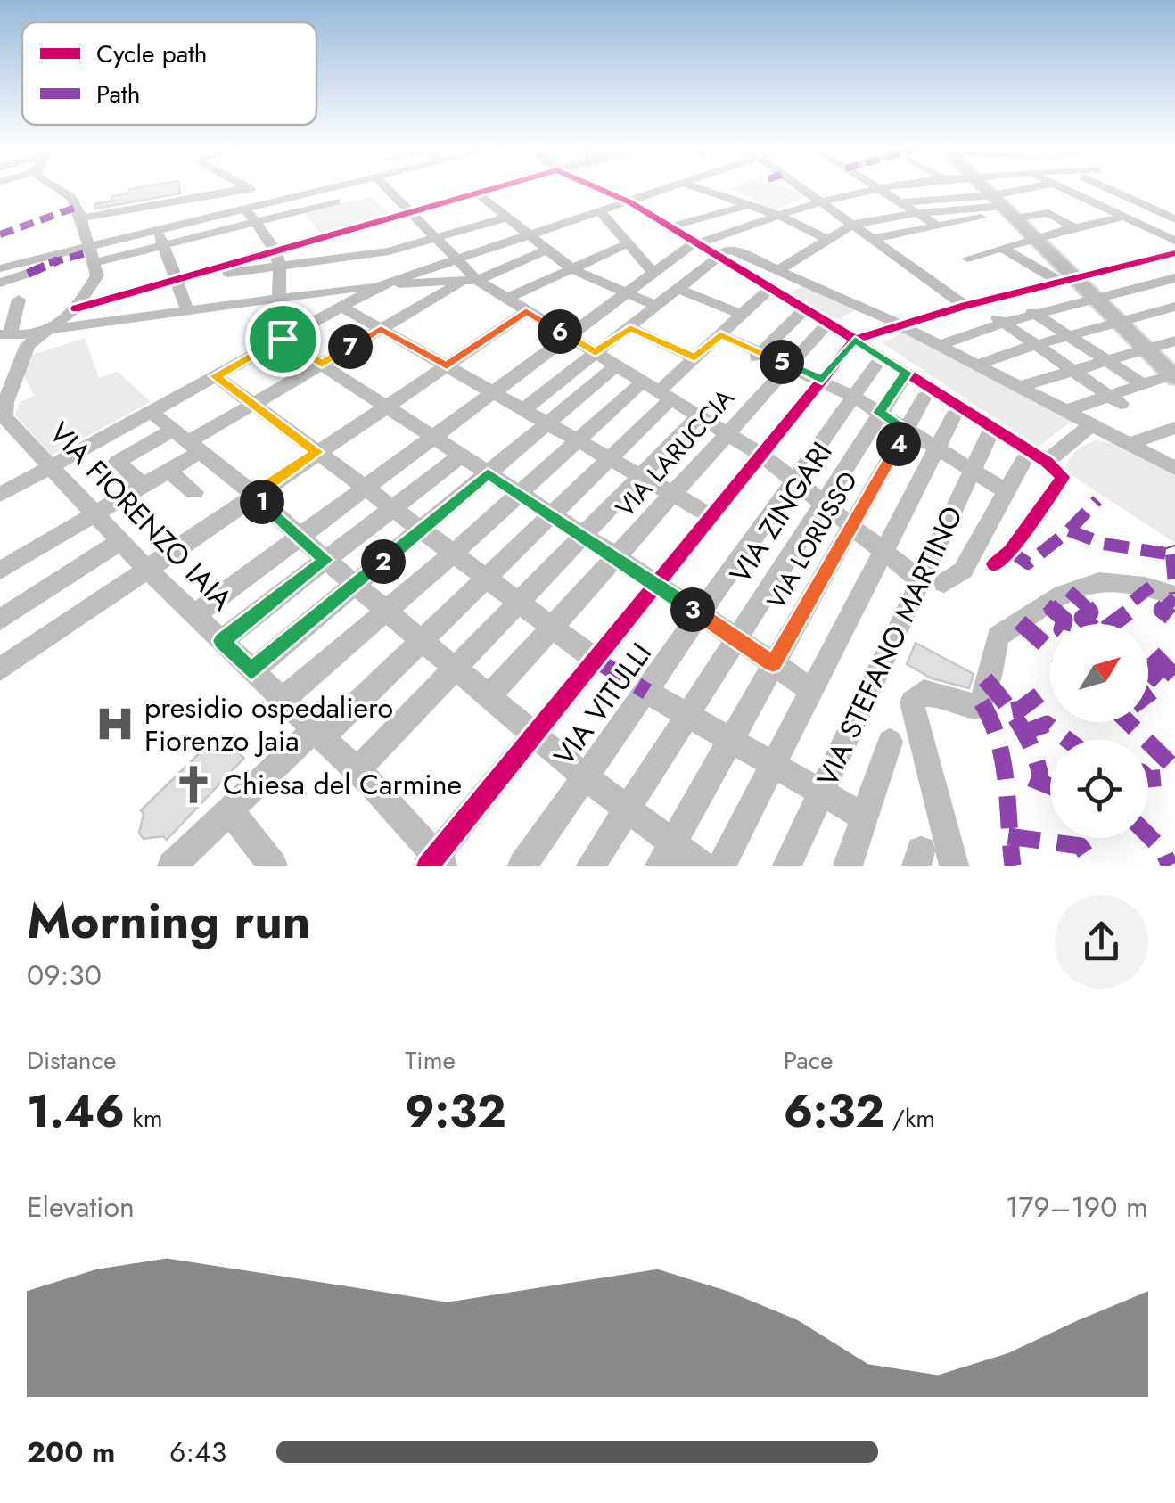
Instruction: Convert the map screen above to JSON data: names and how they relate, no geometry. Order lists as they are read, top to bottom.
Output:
{
  "streets": {
    "street": [
      "VIA LARUCCIA",
      "VIA ZINGARI",
      "VIA FIORENZO IAIA",
      "VIA LORUSSO",
      "VIA STEFANO MARTINO",
      "VIA VITULLI"
    ]
  },
  "places": {
    "hospital": ["presidio ospedaliero Fiorenzo Jaia"],
    "church": ["Chiesa del Carmine"]
  },
  "legend": ["Cycle path", "Path"],
  "north": "top right",
  "page": {
    "pins": [
      "6",
      "7",
      "5",
      "4",
      "1",
      "2",
      "3"
    ],
    "heading": ["Morning run", "09:30"],
    "stats": [
      ["Distance", "1.46 km"],
      ["Time", "9:32"],
      ["Pace", "6:32 /km"]
    ],
    "chart": ["Elevation", "179–190 m"],
    "list": [
      {
        "name": "200 m",
        "note": "6:43"
      }
    ]
  }
}
